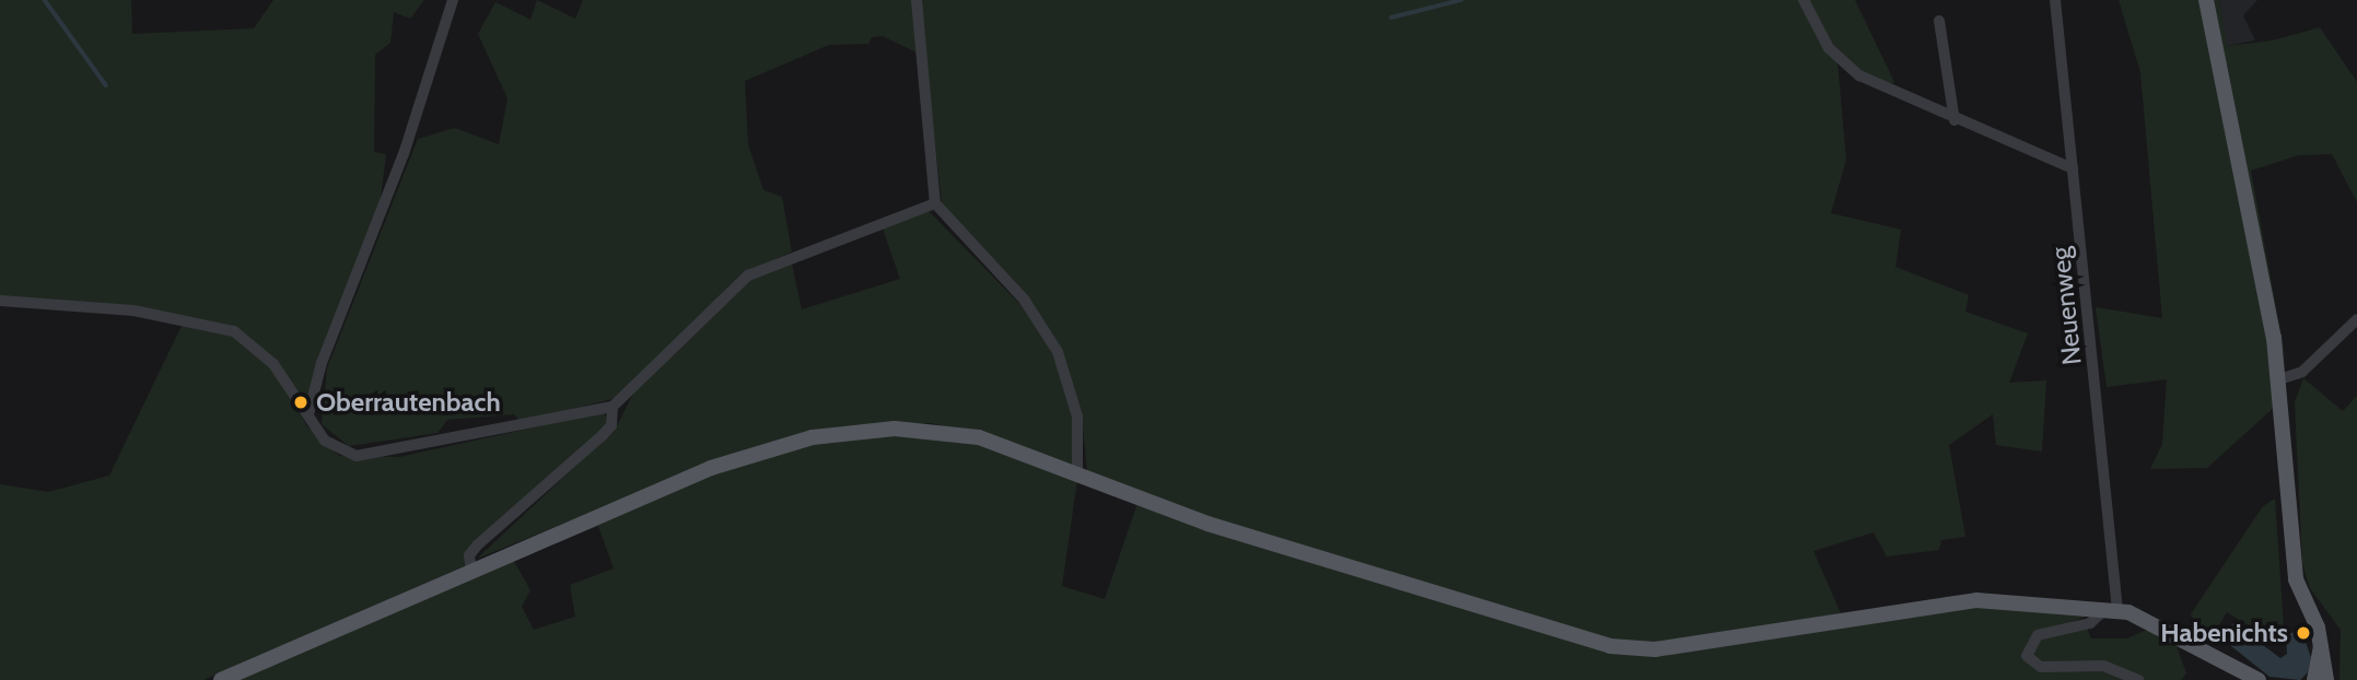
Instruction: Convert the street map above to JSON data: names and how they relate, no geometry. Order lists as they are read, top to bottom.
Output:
{
  "streets": {
    "street": ["Neuenweg"]
  },
  "places": ["Oberrautenbach", "Habenichts"]
}
